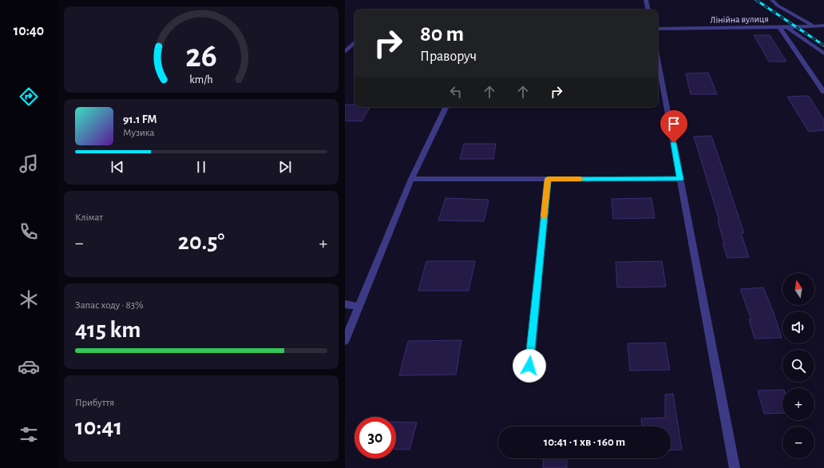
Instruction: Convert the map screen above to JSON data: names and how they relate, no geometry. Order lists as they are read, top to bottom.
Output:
{
  "streets": {
    "street": ["Лінійна вулиця"]
  },
  "north": "top",
  "page": {
    "tabs": "10:40",
    "turn": ["80 m", "Праворуч"],
    "song": ["91.1 FM", "Музика"],
    "tile": [
      "Клімат",
      ["Запас ходу · 83%", "415 km"],
      ["Прибуття", "10:41"]
    ],
    "heat": ["−", "20.5°", "+"],
    "map_buttons": ["+", "−"],
    "limit": "30",
    "trip": "10:41 · 1 хв · 160 m",
    "gauge": ["26", "km/h"]
  }
}
